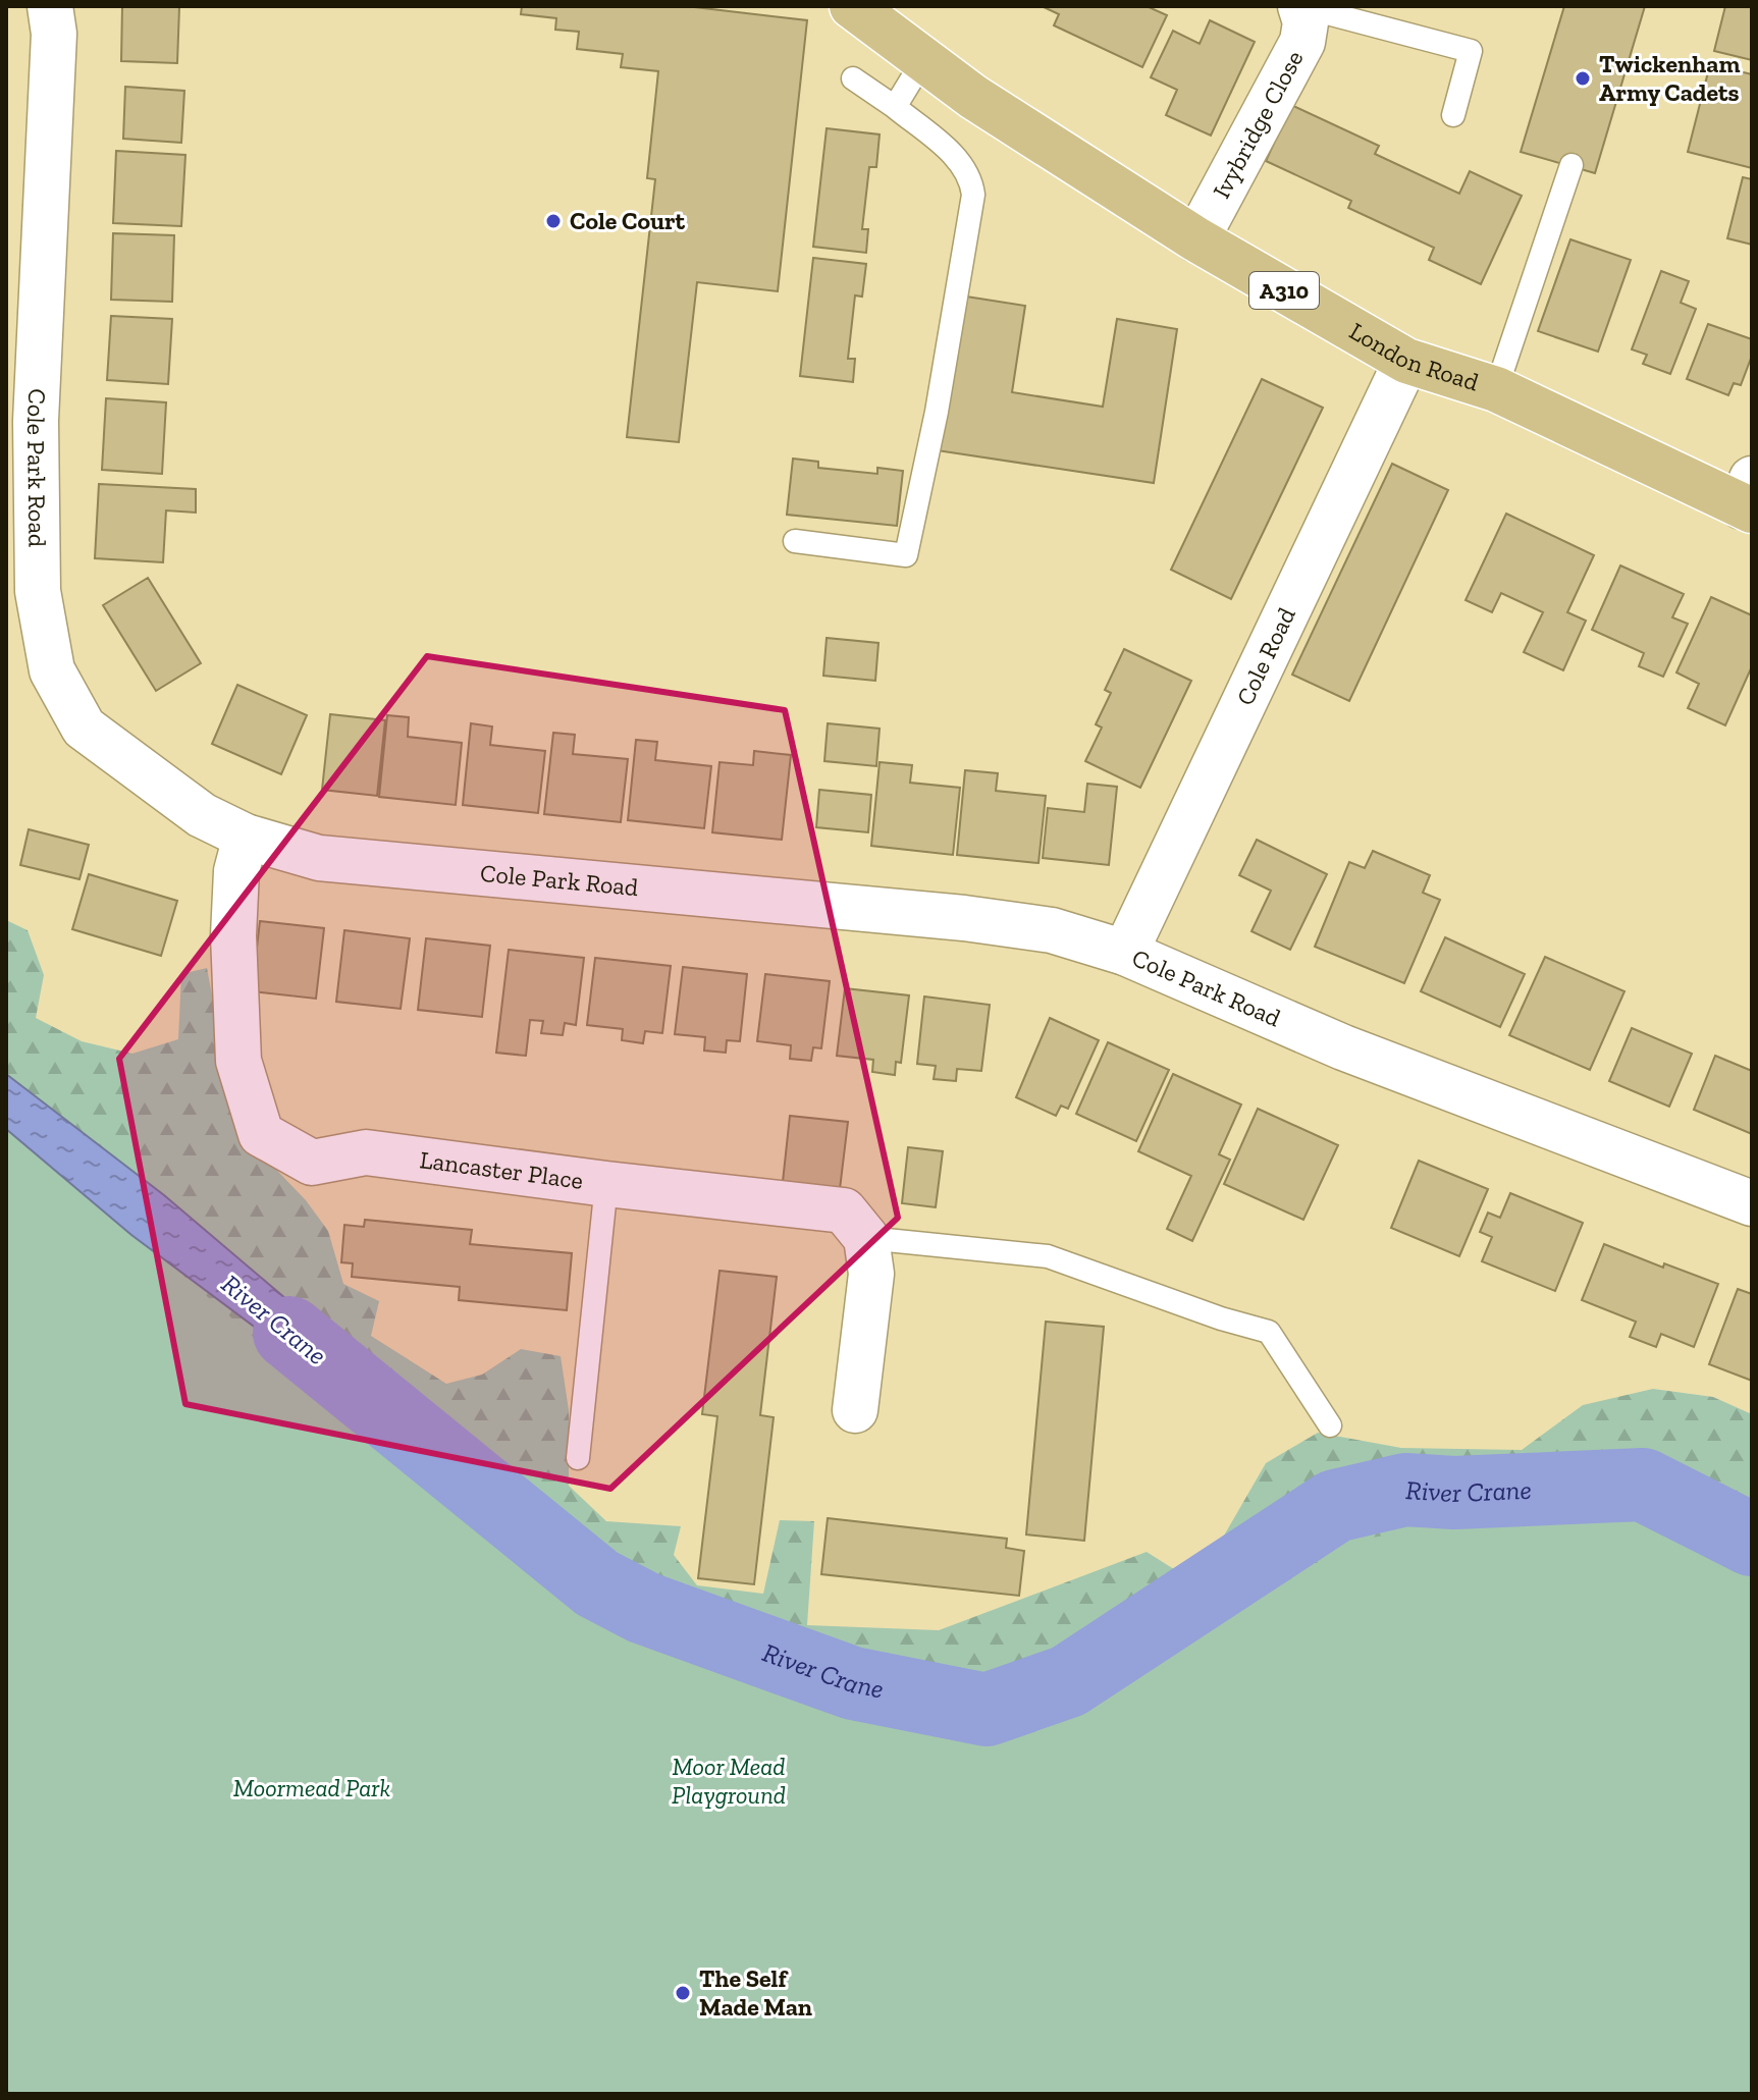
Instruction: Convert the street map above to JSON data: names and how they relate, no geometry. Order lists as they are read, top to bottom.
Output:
{
  "streets": {
    "main road": ["A310", "London Road"],
    "street": [
      "Ivybridge Close",
      "Cole Park Road",
      "Cole Road",
      "Lancaster Place"
    ]
  },
  "crossings": [
    ["Ivybridge Close", "London Road"],
    ["London Road", "Cole Road"],
    ["Cole Park Road", "Cole Road"],
    ["Cole Park Road", "Lancaster Place"]
  ],
  "water": ["River Crane"],
  "parks": ["Moor Mead Playground", "Moormead Park"],
  "places": ["Twickenham Army Cadets", "Cole Court", "The Self Made Man"]
}
